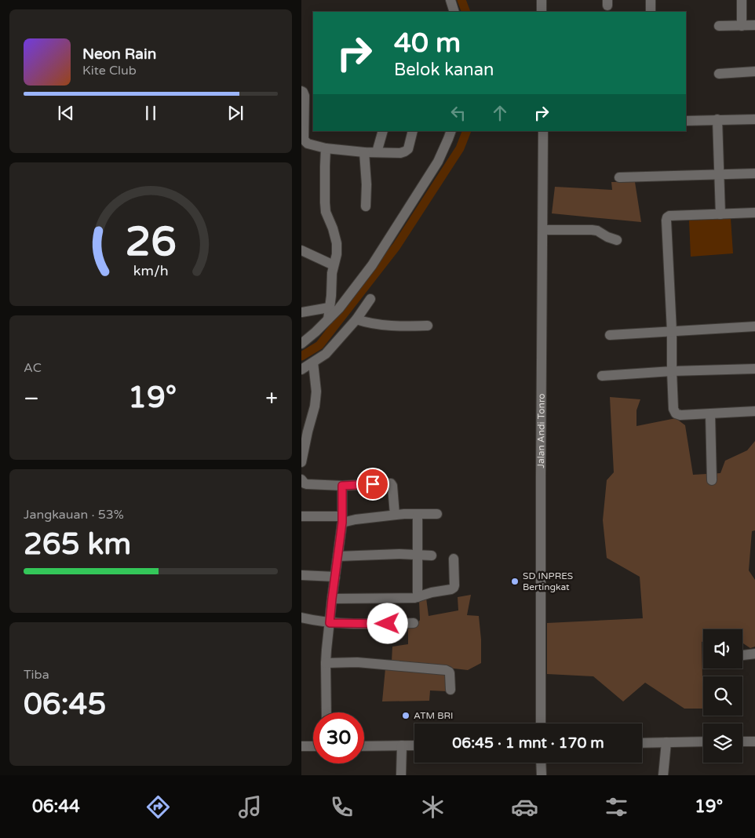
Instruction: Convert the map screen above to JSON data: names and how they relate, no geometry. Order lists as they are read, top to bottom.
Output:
{
  "streets": {
    "street": ["Jalan Andi Tonro"]
  },
  "places": ["SD INPRES Bertingkat", "ATM BRI"],
  "page": {
    "turn": ["40 m", "Belok kanan"],
    "song": ["Neon Rain", "Kite Club"],
    "tile": [
      "AC",
      ["Jangkauan · 53%", "265 km"],
      ["Tiba", "06:45"]
    ],
    "heat": ["−", "19°", "+"],
    "limit": "30",
    "trip": "06:45 · 1 mnt · 170 m",
    "tabs": ["06:44", "19°"],
    "gauge": ["26", "km/h"]
  }
}
